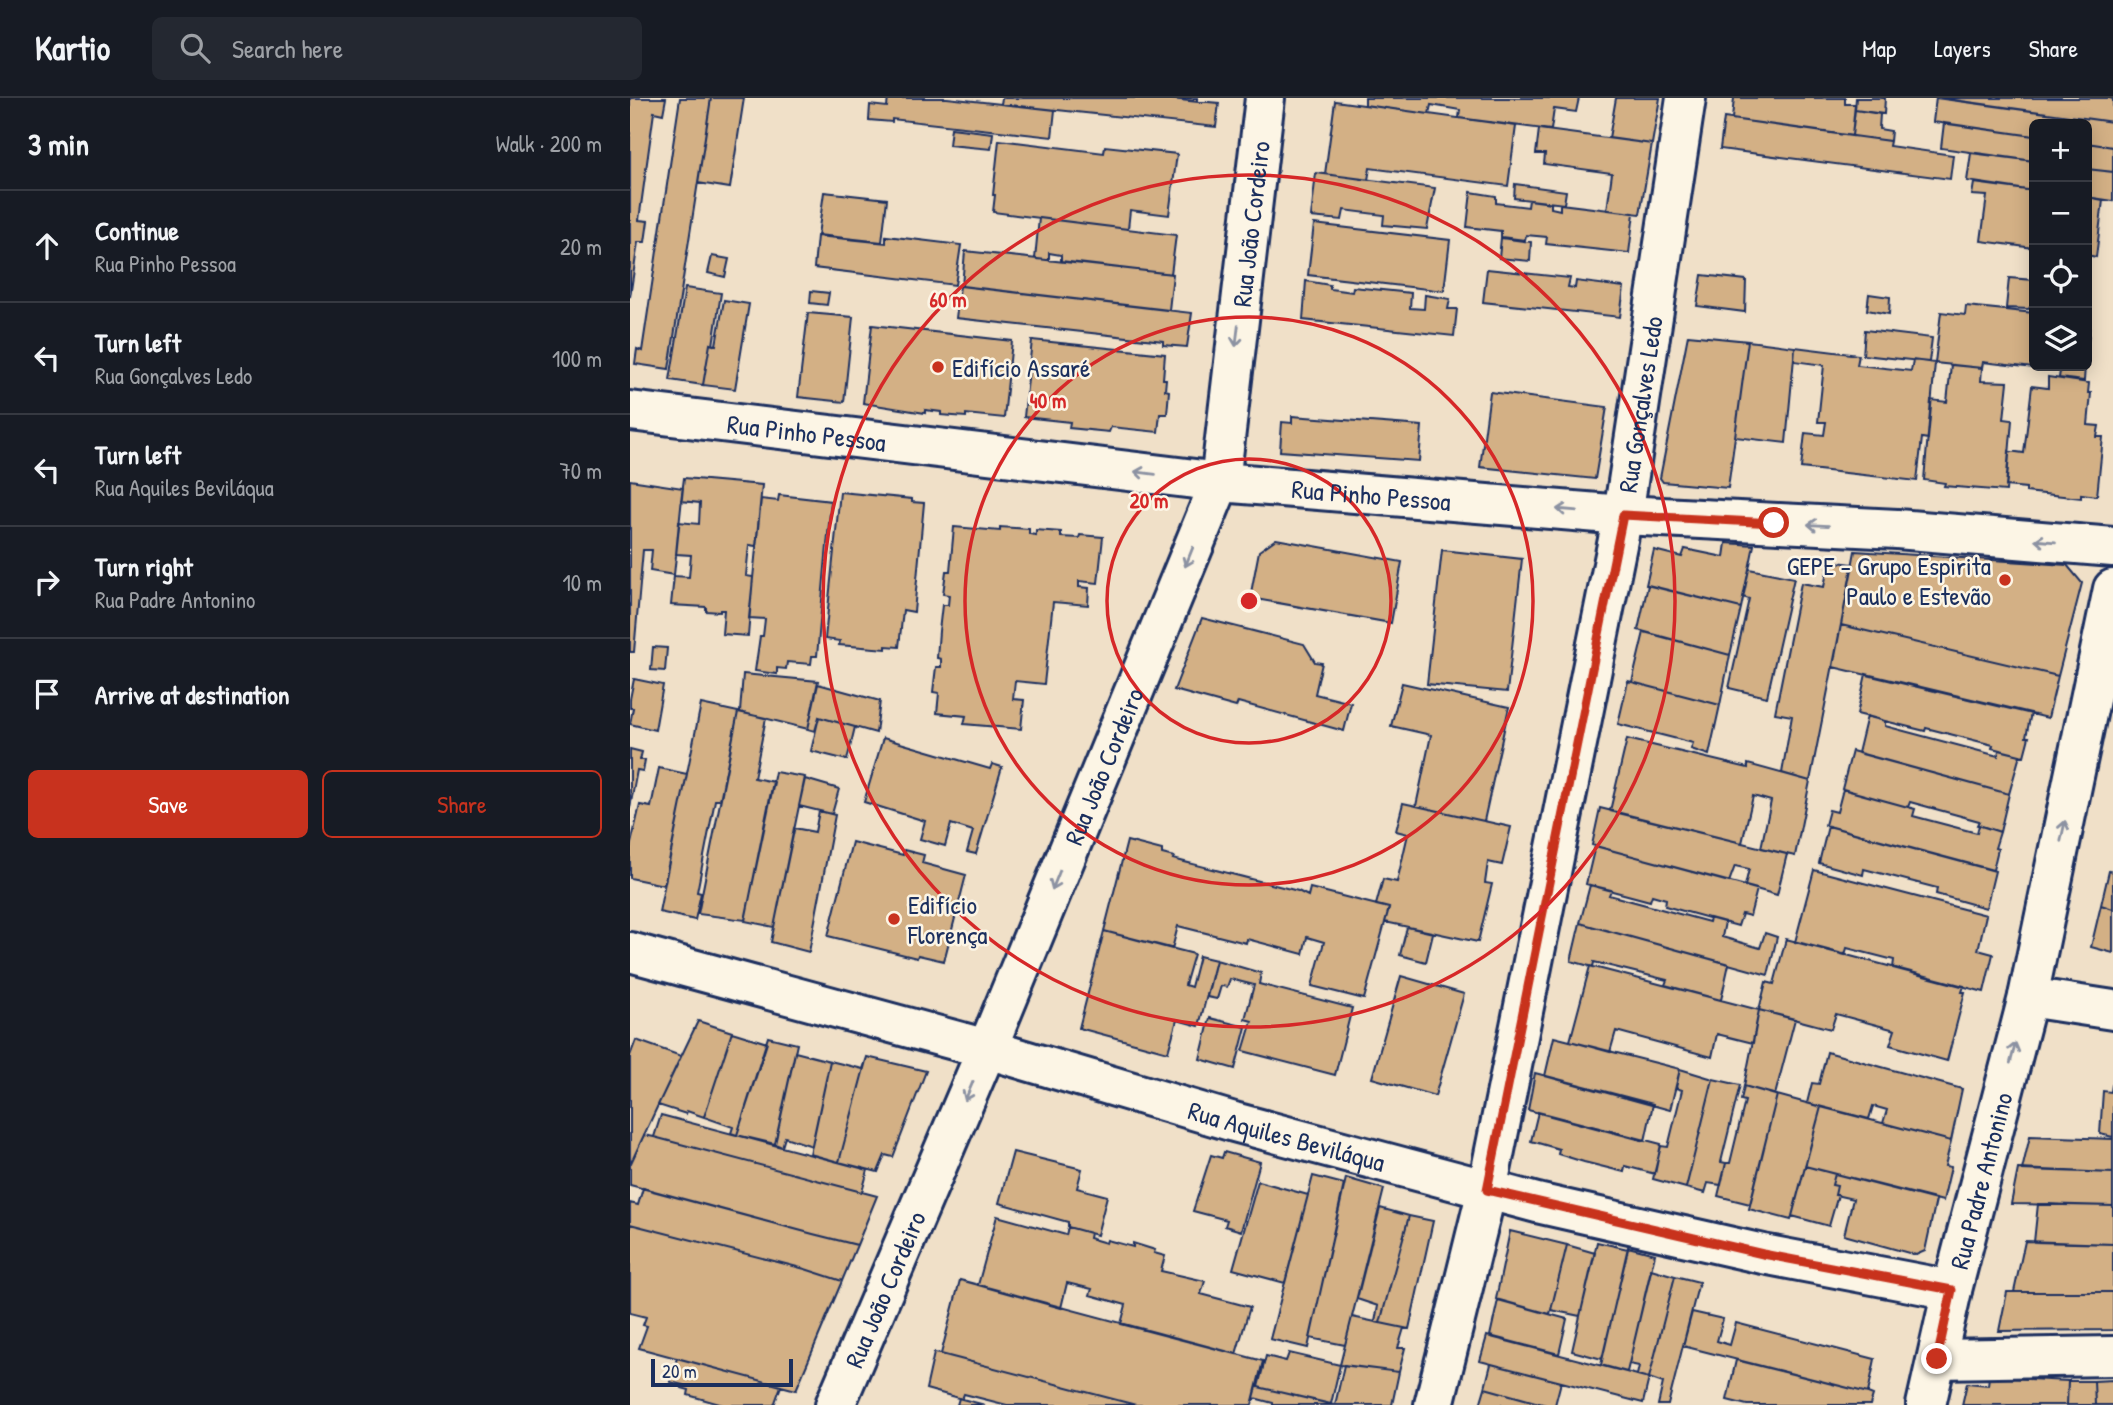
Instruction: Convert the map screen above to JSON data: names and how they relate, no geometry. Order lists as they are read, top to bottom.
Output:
{
  "streets": {
    "street": [
      "Rua João Cordeiro",
      "Rua Gonçalves Ledo",
      "Rua Pinho Pessoa",
      "Rua Aquiles Beviláqua",
      "Rua Padre Antonino"
    ]
  },
  "crossings": [
    ["Rua João Cordeiro", "Rua Pinho Pessoa"],
    ["Rua João Cordeiro", "Rua Aquiles Beviláqua"],
    ["Rua Gonçalves Ledo", "Rua Pinho Pessoa"],
    ["Rua Gonçalves Ledo", "Rua Aquiles Beviláqua"],
    ["Rua Aquiles Beviláqua", "Rua Padre Antonino"]
  ],
  "one_way": ["Rua João Cordeiro", "Rua Pinho Pessoa", "Rua Padre Antonino"],
  "places": ["Edifício Assaré", "GEPE - Grupo Espirita Paulo e Estevão", "Edifício Florença"],
  "scale_bar": "20 m",
  "page": {
    "header": "Kartio",
    "search": "Search here",
    "nav": ["Map", "Layers", "Share"],
    "heading": ["3 min", "Walk · 200 m"],
    "map_buttons": ["+", "−"],
    "list": [
      ["Continue", "Rua Pinho Pessoa", "20 m"],
      ["Turn left", "Rua Gonçalves Ledo", "100 m"],
      ["Turn left", "Rua Aquiles Beviláqua", "70 m"],
      ["Turn right", "Rua Padre Antonino", "10 m"],
      "Arrive at destination"
    ],
    "buttons": ["Save", "Share"],
    "scale": "20 m"
  },
  "rings": ["60 m", "40 m", "20 m"]
}
